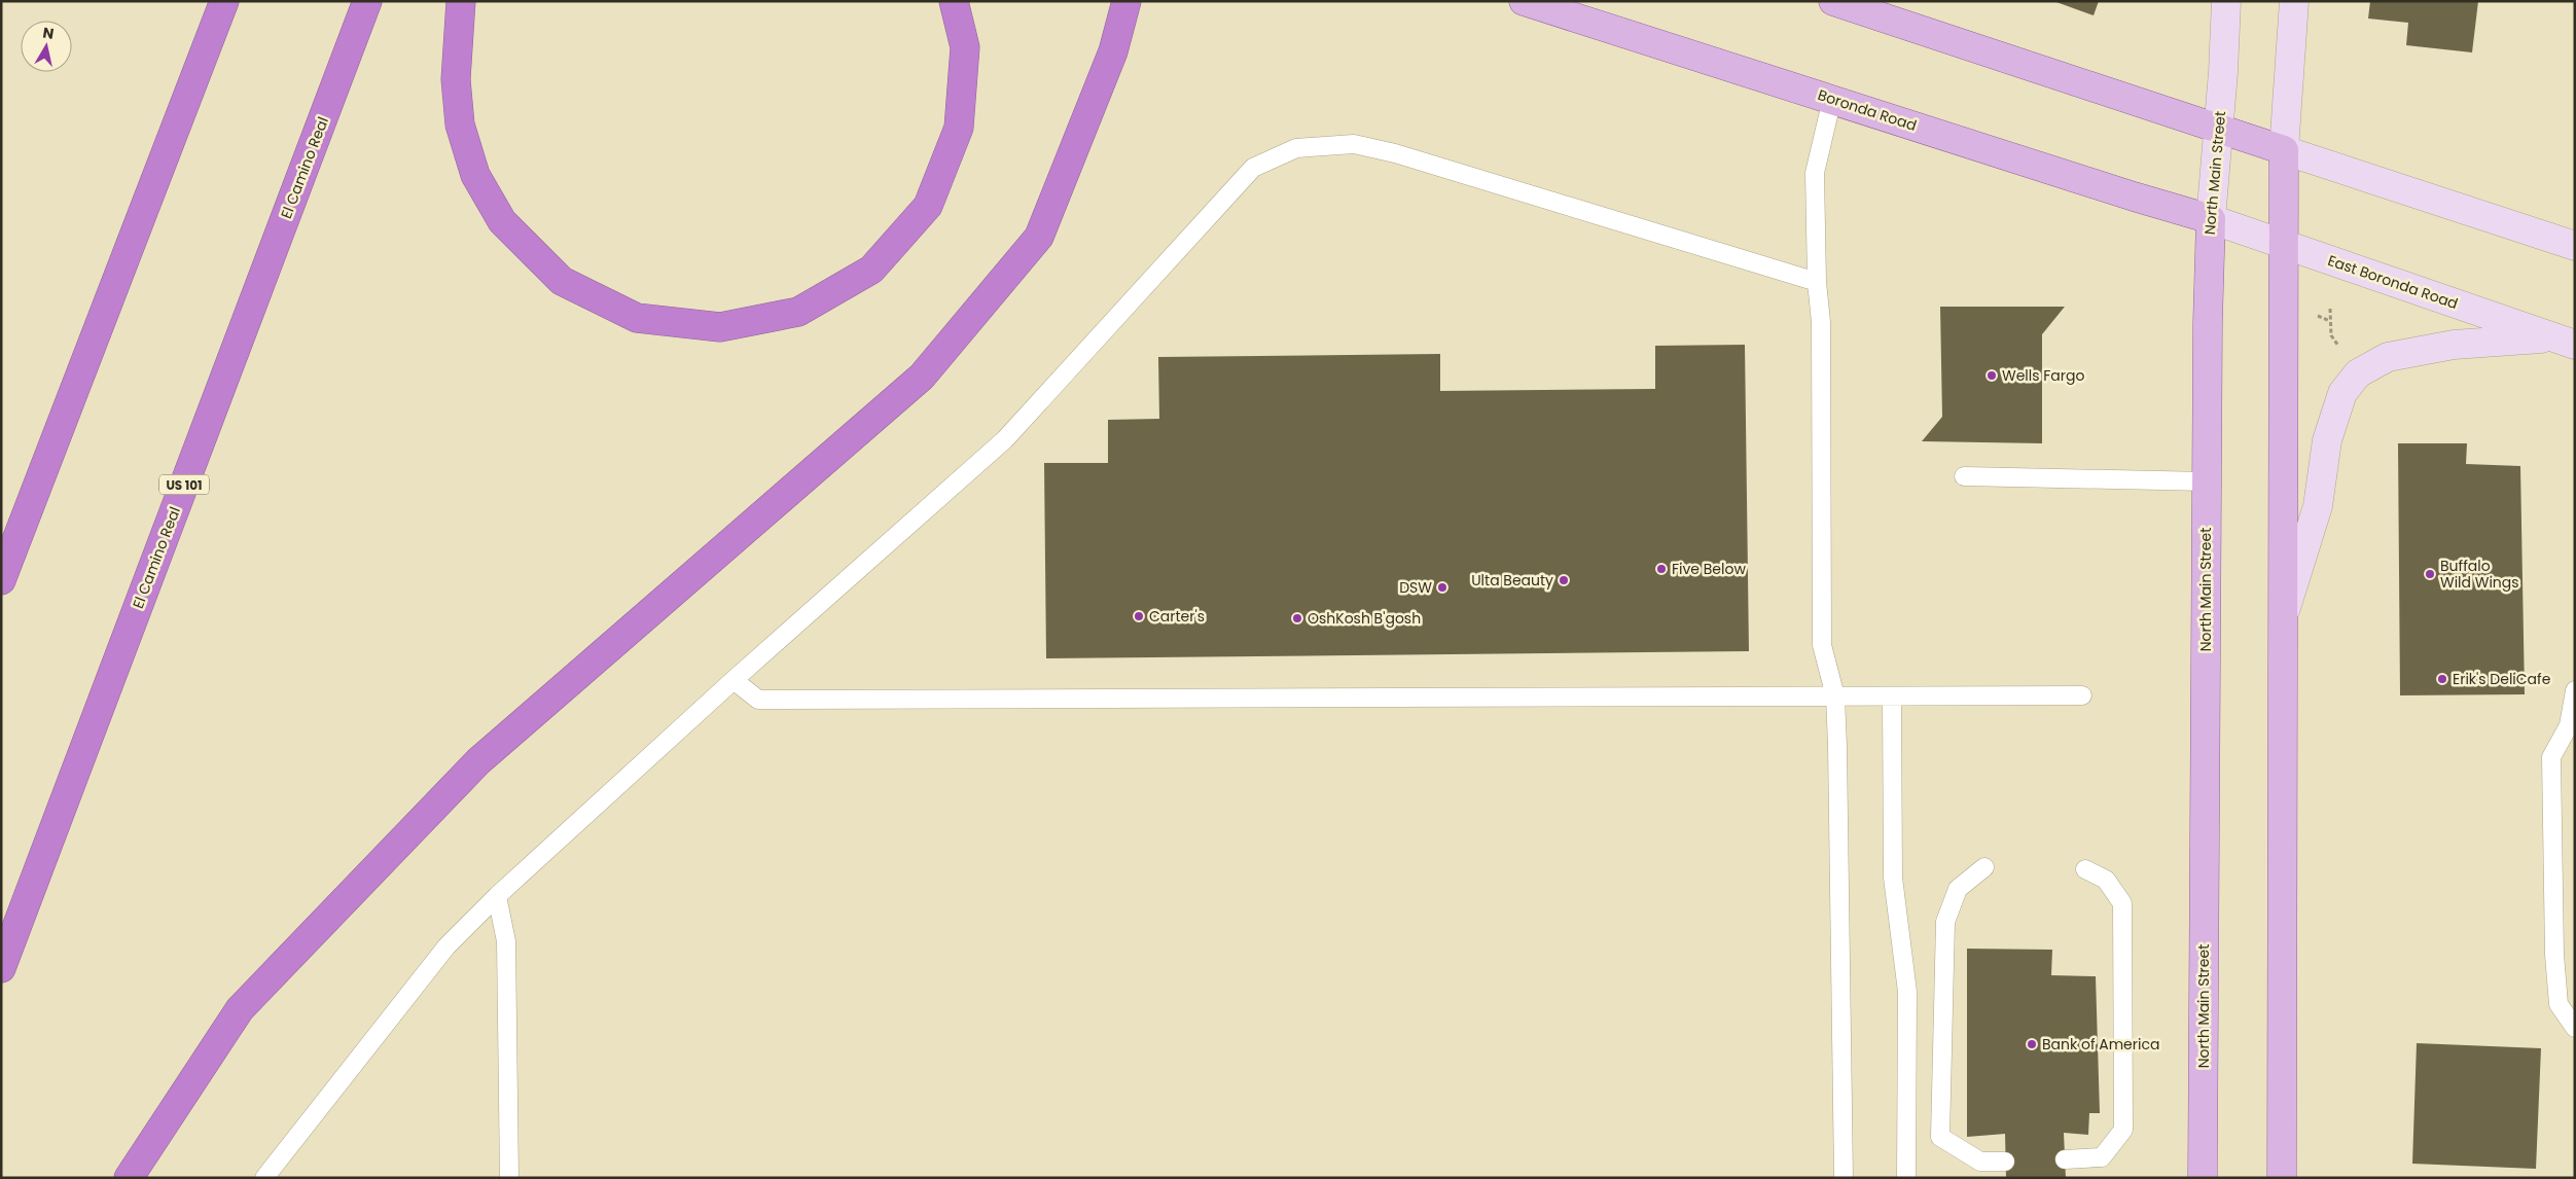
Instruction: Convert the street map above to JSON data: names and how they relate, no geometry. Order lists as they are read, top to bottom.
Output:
{
  "streets": {
    "highway": ["El Camino Real", "US 101"],
    "main road": ["Boronda Road", "North Main Street", "East Boronda Road"]
  },
  "crossings": [
    ["Boronda Road", "North Main Street"],
    ["Boronda Road", "East Boronda Road"],
    ["North Main Street", "East Boronda Road"]
  ],
  "places": [
    "Wells Fargo",
    "Five Below",
    "Buffalo Wild Wings",
    "Ulta Beauty",
    "DSW",
    "Carter's",
    "OshKosh B'gosh",
    "Erik's DeliCafe",
    "Bank of America"
  ],
  "north": "top"
}
